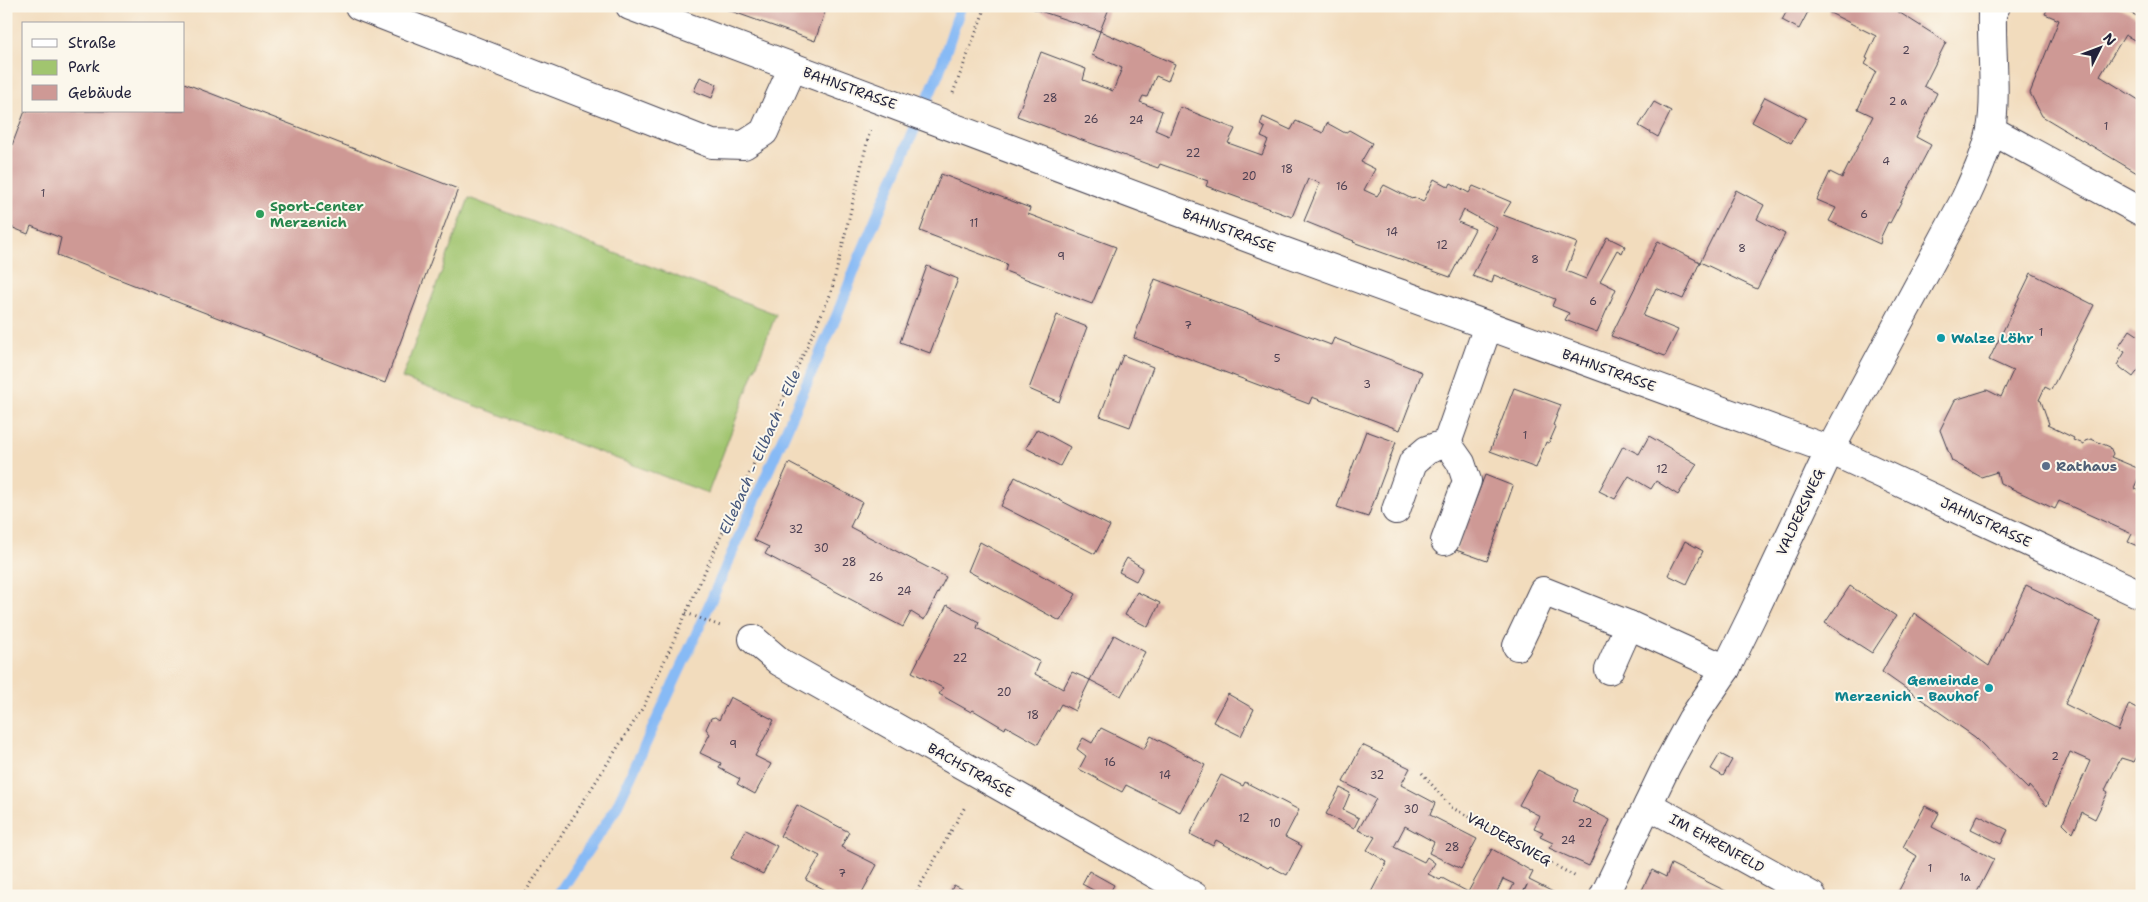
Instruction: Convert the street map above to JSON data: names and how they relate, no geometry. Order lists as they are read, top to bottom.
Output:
{
  "streets": {
    "street": [
      "BAHNSTRASSE",
      "VALDERSWEG",
      "JAHNSTRASSE",
      "BACHSTRASSE",
      "IM EHRENFELD"
    ]
  },
  "crossings": [
    ["BAHNSTRASSE", "VALDERSWEG"],
    ["BAHNSTRASSE", "JAHNSTRASSE"],
    ["VALDERSWEG", "JAHNSTRASSE"],
    ["VALDERSWEG", "IM EHRENFELD"]
  ],
  "water": ["Ellebach - Ellbach - Elle"],
  "places": [
    "Sport-Center Merzenich",
    "Walze Löhr",
    "Rathaus",
    "Gemeinde Merzenich - Bauhof"
  ],
  "house_numbers": [
    "2",
    "28",
    "2 a",
    "26",
    "24",
    "1",
    "22",
    "4",
    "18",
    "20",
    "16",
    "1",
    "6",
    "11",
    "14",
    "12",
    "8",
    "9",
    "8",
    "6",
    "7",
    "1",
    "5",
    "3",
    "1",
    "12",
    "32",
    "30",
    "28",
    "26",
    "24",
    "22",
    "20",
    "18",
    "9",
    "2",
    "16",
    "14",
    "32",
    "30",
    "12",
    "10",
    "22",
    "24",
    "28",
    "1",
    "7",
    "1a"
  ],
  "legend": ["Straße", "Park", "Gebäude"],
  "north": "top right"
}
